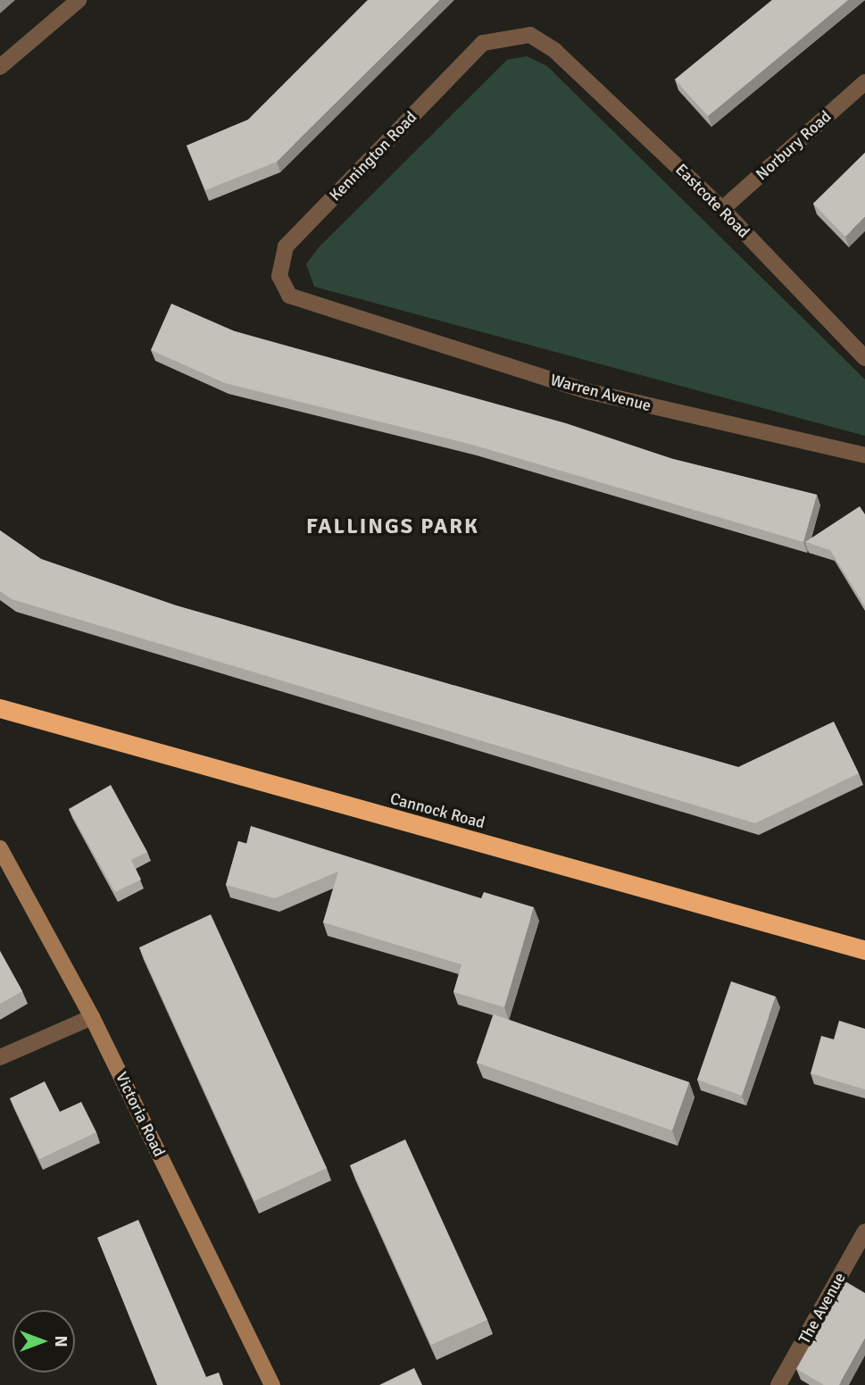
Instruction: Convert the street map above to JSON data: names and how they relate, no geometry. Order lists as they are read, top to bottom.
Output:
{
  "streets": {
    "highway": ["Cannock Road"],
    "street": [
      "Norbury Road",
      "Kennington Road",
      "Eastcote Road",
      "Warren Avenue",
      "Victoria Road",
      "The Avenue"
    ]
  },
  "crossings": [
    ["Norbury Road", "Eastcote Road"],
    ["Kennington Road", "Eastcote Road"],
    ["Kennington Road", "Warren Avenue"]
  ],
  "districts": ["FALLINGS PARK"],
  "north": "right"
}
